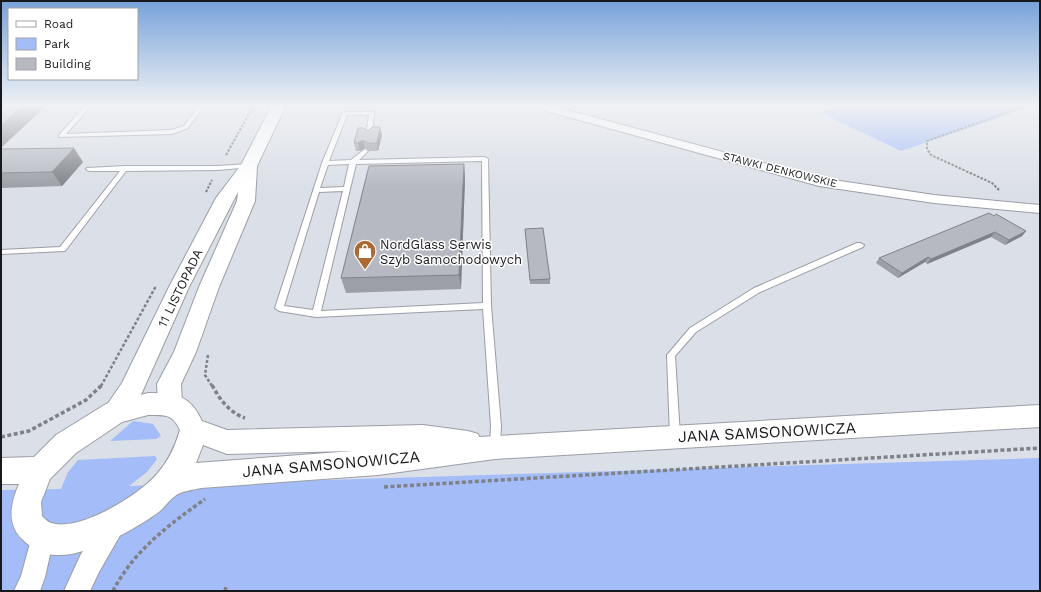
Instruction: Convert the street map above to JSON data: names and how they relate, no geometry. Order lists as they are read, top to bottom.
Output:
{
  "streets": {
    "main road": ["JANA SAMSONOWICZA"],
    "street": ["STAWKI DENKOWSKIE", "11 LISTOPADA"]
  },
  "places": {
    "shop": ["NordGlass Serwis Szyb Samochodowych"]
  },
  "legend": ["Road", "Park", "Building"]
}
